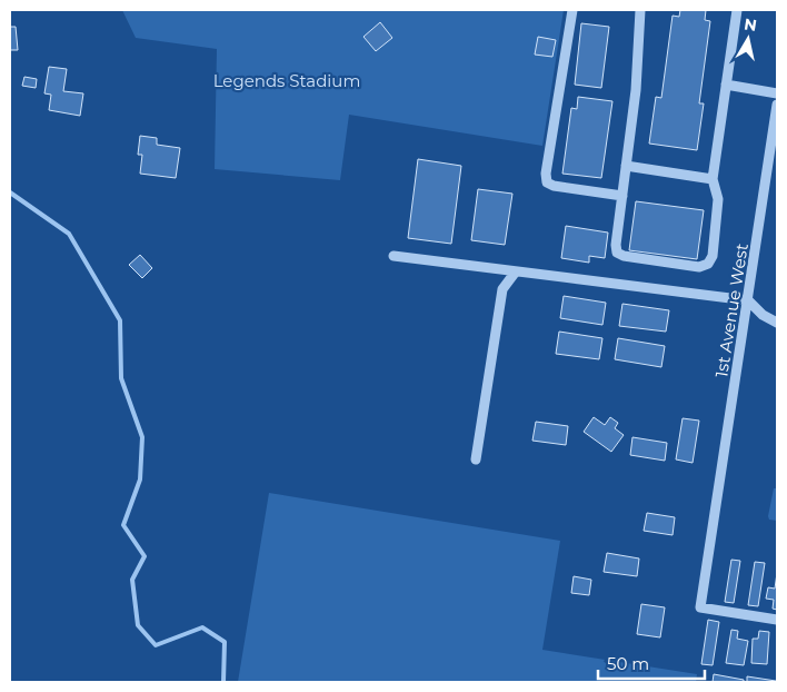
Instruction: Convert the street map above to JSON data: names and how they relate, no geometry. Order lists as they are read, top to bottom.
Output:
{
  "streets": {
    "street": ["1st Avenue West"]
  },
  "parks": ["Legends Stadium"],
  "scale_bar": "50 m",
  "north": "top"
}
